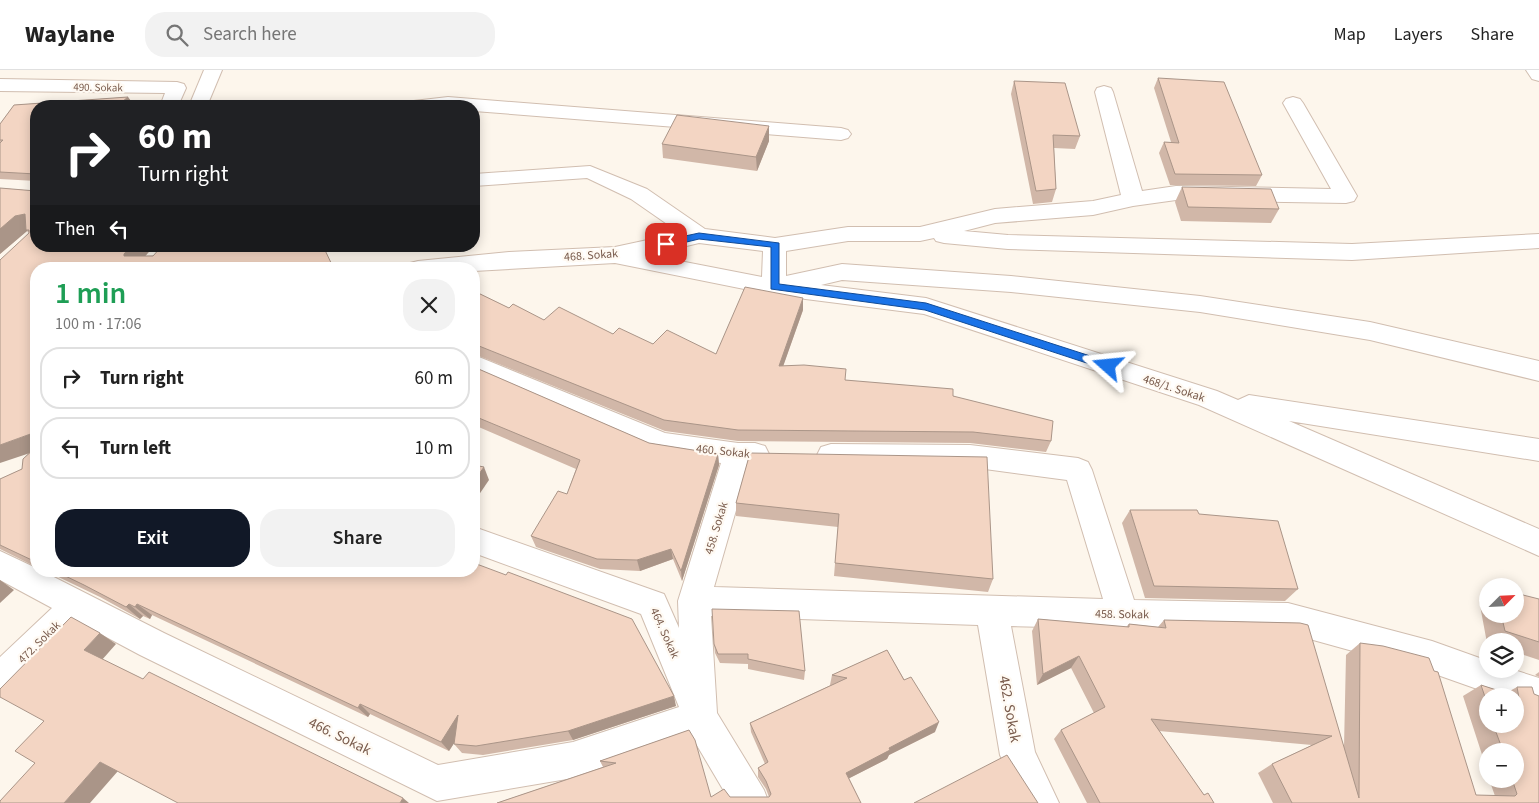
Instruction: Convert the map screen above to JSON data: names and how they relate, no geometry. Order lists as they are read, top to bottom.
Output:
{
  "streets": {
    "street": [
      "490. Sokak",
      "468. Sokak",
      "468/1. Sokak",
      "460. Sokak",
      "458. Sokak",
      "464. Sokak",
      "472. Sokak",
      "462. Sokak",
      "466. Sokak"
    ]
  },
  "crossings": [
    ["468. Sokak", "468/1. Sokak"],
    ["460. Sokak", "458. Sokak"],
    ["458. Sokak", "464. Sokak"],
    ["458. Sokak", "462. Sokak"],
    ["458. Sokak", "466. Sokak"],
    ["464. Sokak", "466. Sokak"],
    ["472. Sokak", "466. Sokak"]
  ],
  "north": "top right",
  "page": {
    "header": "Waylane",
    "search": "Search here",
    "nav": ["Map", "Layers", "Share"],
    "turn": ["60 m", "Turn right"],
    "then": "Then",
    "heading": ["1 min", "100 m · 17:06"],
    "list": [
      {
        "name": "Turn right",
        "value": "60 m"
      },
      {
        "name": "Turn left",
        "value": "10 m"
      }
    ],
    "buttons": ["Exit", "Share"],
    "map_buttons": ["+", "−"]
  }
}
